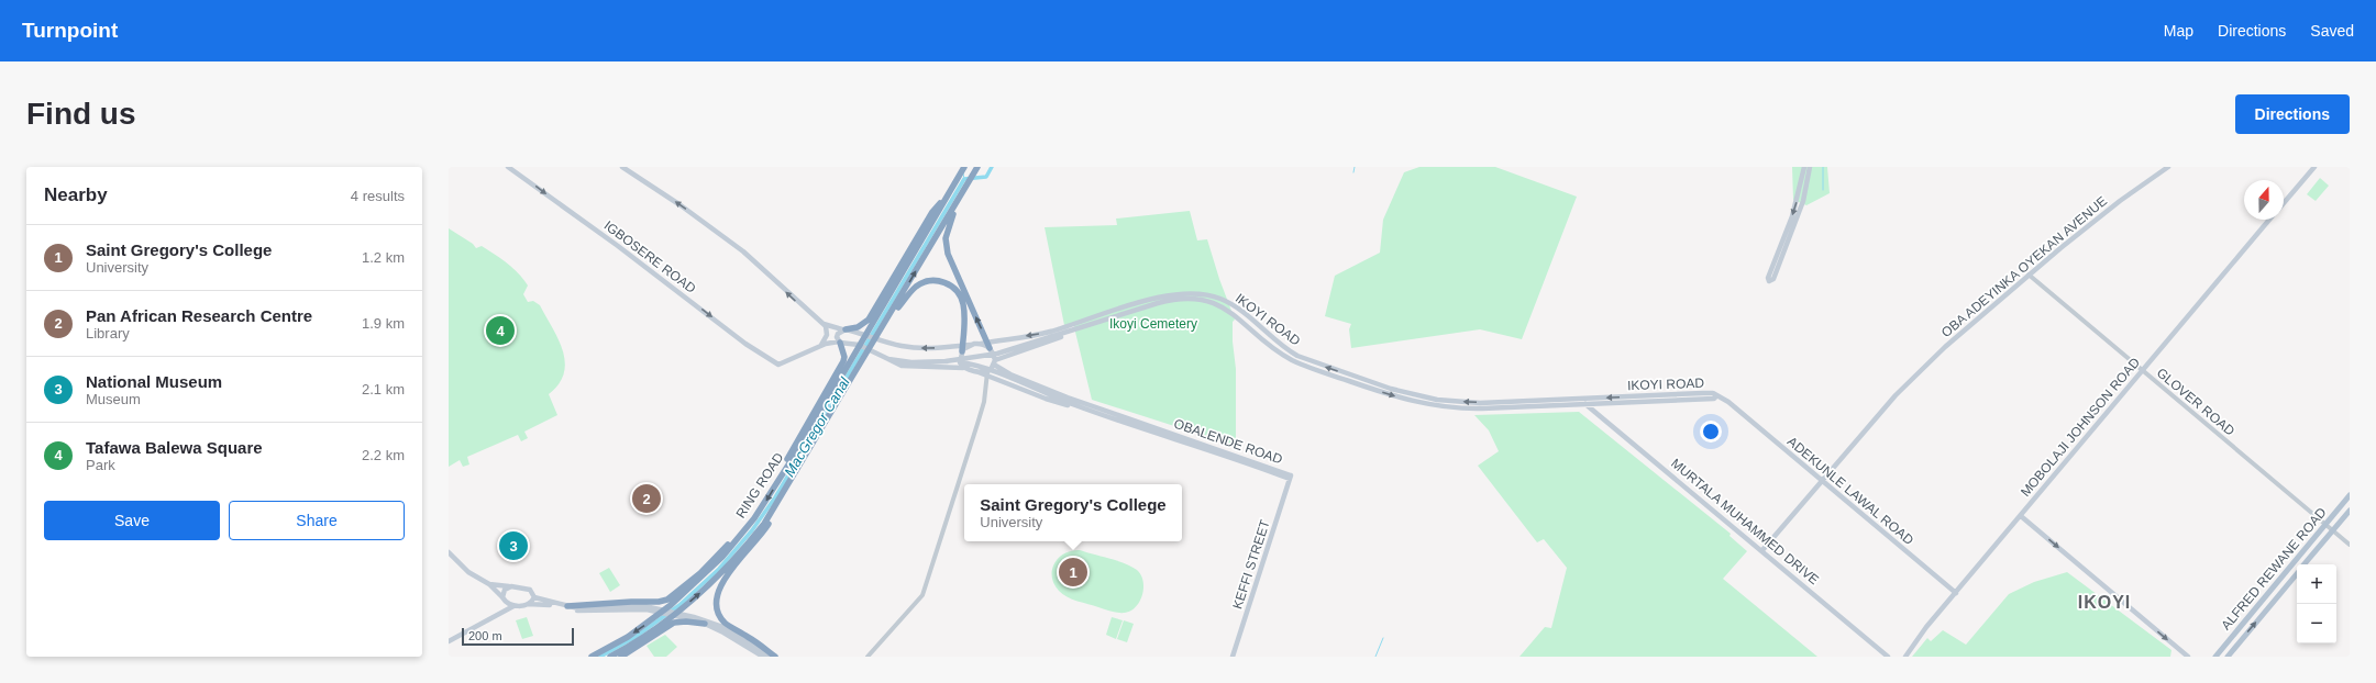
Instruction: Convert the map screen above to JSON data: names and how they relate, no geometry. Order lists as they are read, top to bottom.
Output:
{
  "streets": {
    "highway": ["RING ROAD"],
    "main road": [
      "IGBOSERE ROAD",
      "OBA ADEYINKA OYEKAN AVENUE",
      "IKOYI ROAD",
      "MOBOLAJI JOHNSON ROAD",
      "OBALENDE ROAD",
      "ADEKUNLE LAWAL ROAD",
      "MURTALA MUHAMMED DRIVE",
      "KEFFI STREET",
      "ALFRED REWANE ROAD"
    ],
    "street": ["GLOVER ROAD"]
  },
  "crossings": [
    ["IGBOSERE ROAD", "OBALENDE ROAD"],
    ["OBA ADEYINKA OYEKAN AVENUE", "GLOVER ROAD"],
    ["OBA ADEYINKA OYEKAN AVENUE", "ADEKUNLE LAWAL ROAD"],
    ["OBA ADEYINKA OYEKAN AVENUE", "MURTALA MUHAMMED DRIVE"],
    ["IKOYI ROAD", "OBALENDE ROAD"],
    ["IKOYI ROAD", "ADEKUNLE LAWAL ROAD"],
    ["IKOYI ROAD", "MURTALA MUHAMMED DRIVE"],
    ["GLOVER ROAD", "MOBOLAJI JOHNSON ROAD"],
    ["GLOVER ROAD", "ALFRED REWANE ROAD"],
    ["MOBOLAJI JOHNSON ROAD", "ADEKUNLE LAWAL ROAD"],
    ["OBALENDE ROAD", "KEFFI STREET"]
  ],
  "one_way": ["IGBOSERE ROAD"],
  "districts": ["IKOYI"],
  "water": ["MacGregor Canal"],
  "parks": ["Ikoyi Cemetery"],
  "scale_bar": "200 m",
  "north": "top",
  "page": {
    "header": "Turnpoint",
    "nav": ["Map", "Directions", "Saved"],
    "buttons": [
      "Directions",
      ["Save", "Share"]
    ],
    "title": "Find us",
    "heading": ["Nearby", "4 results"],
    "list": [
      {
        "mark": "1",
        "name": "Saint Gregory's College",
        "note": "University",
        "value": "1.2 km"
      },
      {
        "mark": "2",
        "name": "Pan African Research Centre",
        "note": "Library",
        "value": "1.9 km"
      },
      {
        "mark": "3",
        "name": "National Museum",
        "note": "Museum",
        "value": "2.1 km"
      },
      {
        "mark": "4",
        "name": "Tafawa Balewa Square",
        "note": "Park",
        "value": "2.2 km"
      }
    ],
    "pins": [
      "4",
      "2",
      "3",
      "1"
    ],
    "popup": ["Saint Gregory's College", "University"],
    "map_buttons": ["+", "−"],
    "scale": "200 m"
  }
}
